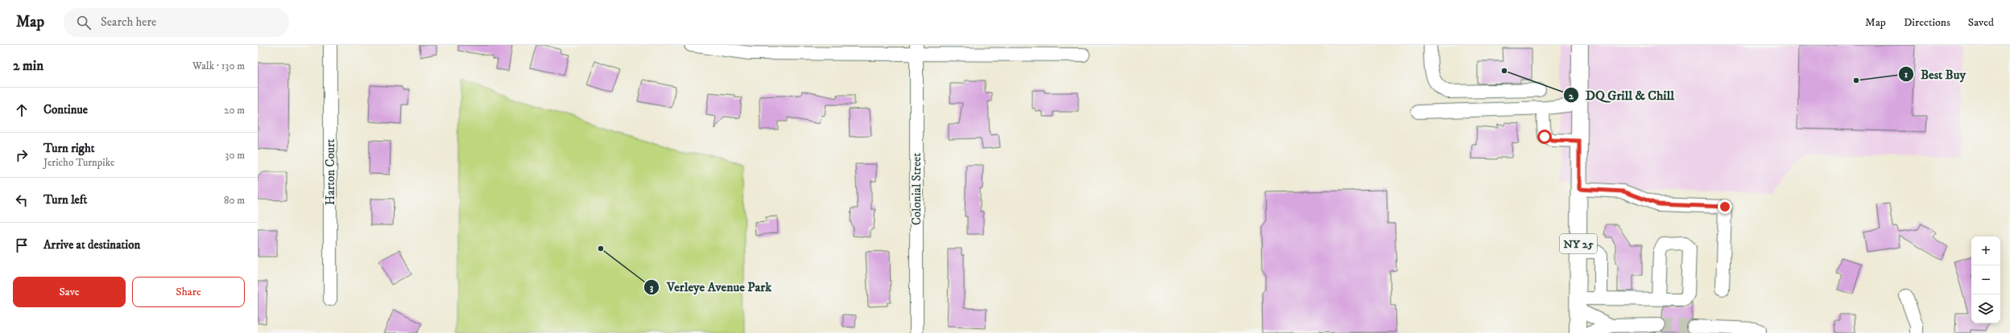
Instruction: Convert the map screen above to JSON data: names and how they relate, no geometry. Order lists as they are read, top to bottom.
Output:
{
  "streets": {
    "main road": ["NY 25"],
    "street": ["Harton Court", "Colonial Street"]
  },
  "places": ["DQ Grill & Chill", "Best Buy", "Verleye Avenue Park"],
  "page": {
    "header": "Map",
    "search": "Search here",
    "nav": ["Map", "Directions", "Saved"],
    "heading": ["2 min", "Walk · 130 m"],
    "list": [
      ["Continue", "20 m"],
      ["Turn right", "Jericho Turnpike", "30 m"],
      ["Turn left", "80 m"],
      "Arrive at destination"
    ],
    "map_buttons": ["+", "−"],
    "buttons": ["Save", "Share"]
  }
}
